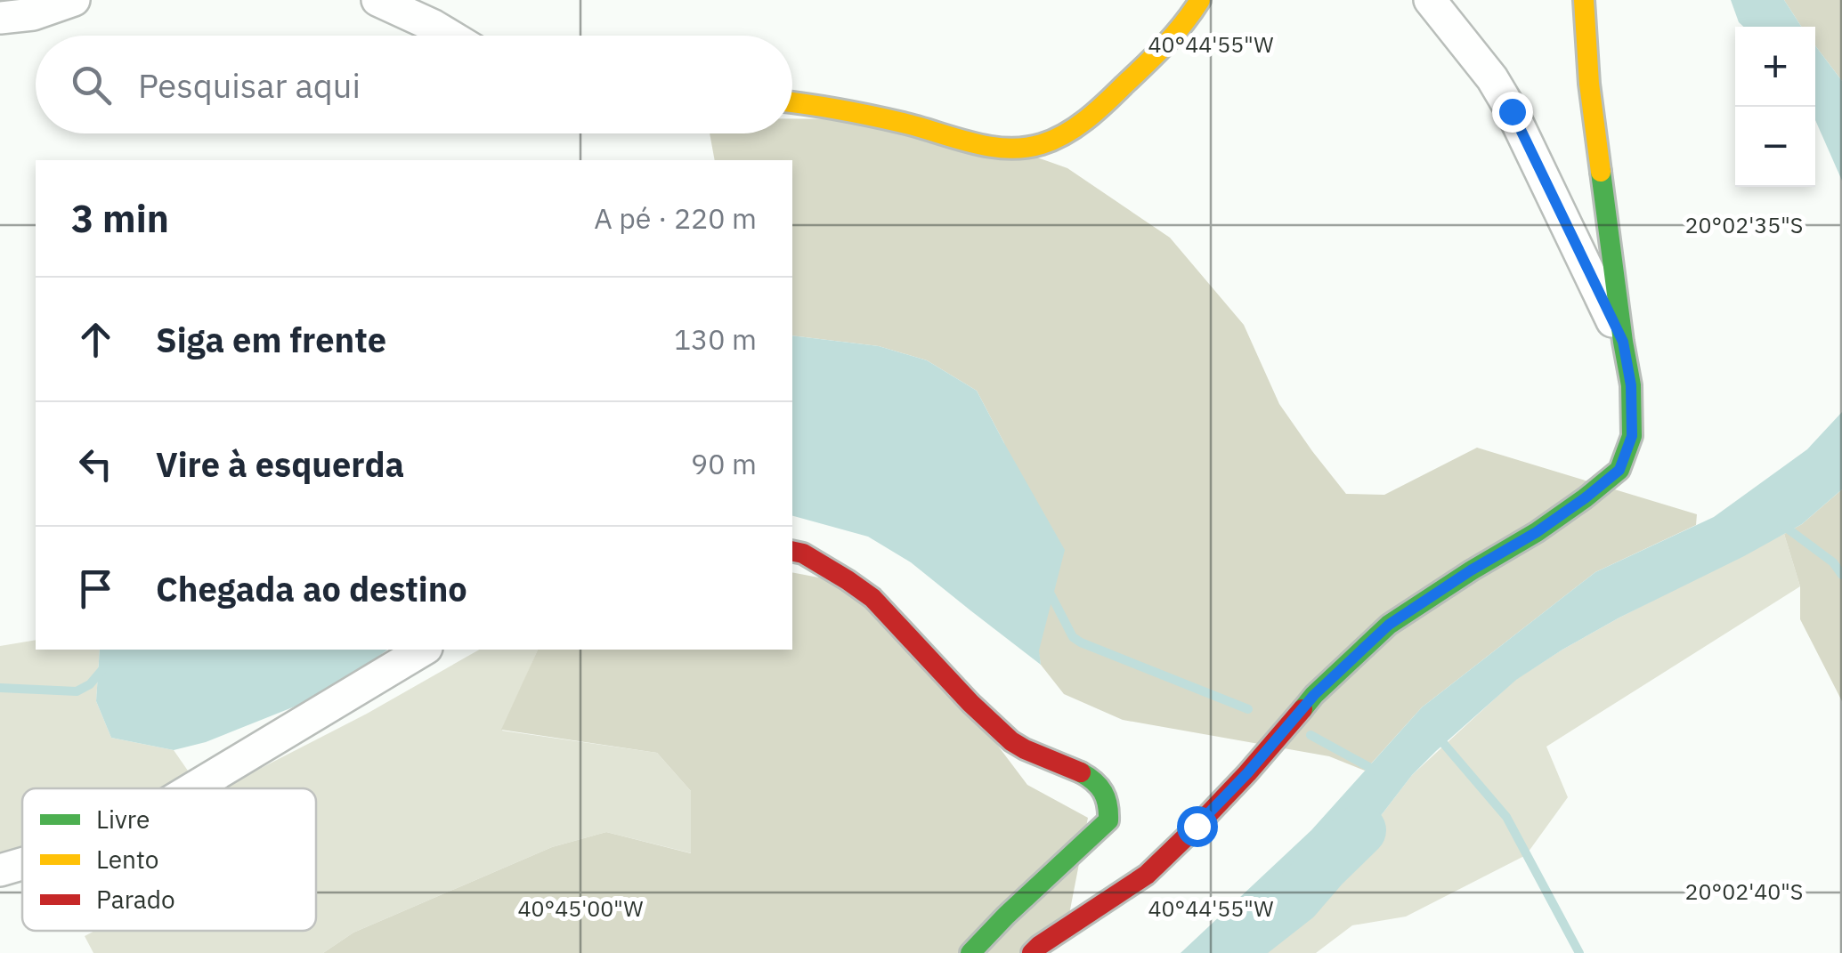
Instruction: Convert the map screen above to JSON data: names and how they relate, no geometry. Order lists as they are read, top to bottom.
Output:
{
  "legend": ["Livre", "Lento", "Parado"],
  "page": {
    "map_buttons": ["+", "−"],
    "search": "Pesquisar aqui",
    "heading": ["3 min", "A pé · 220 m"],
    "list": [
      ["Siga em frente", "130 m"],
      ["Vire à esquerda", "90 m"],
      "Chegada ao destino"
    ]
  },
  "coordinates": [
    "40°44'55\"W",
    "20°02'35\"S",
    "20°02'40\"S",
    "40°45'00\"W"
  ]
}
